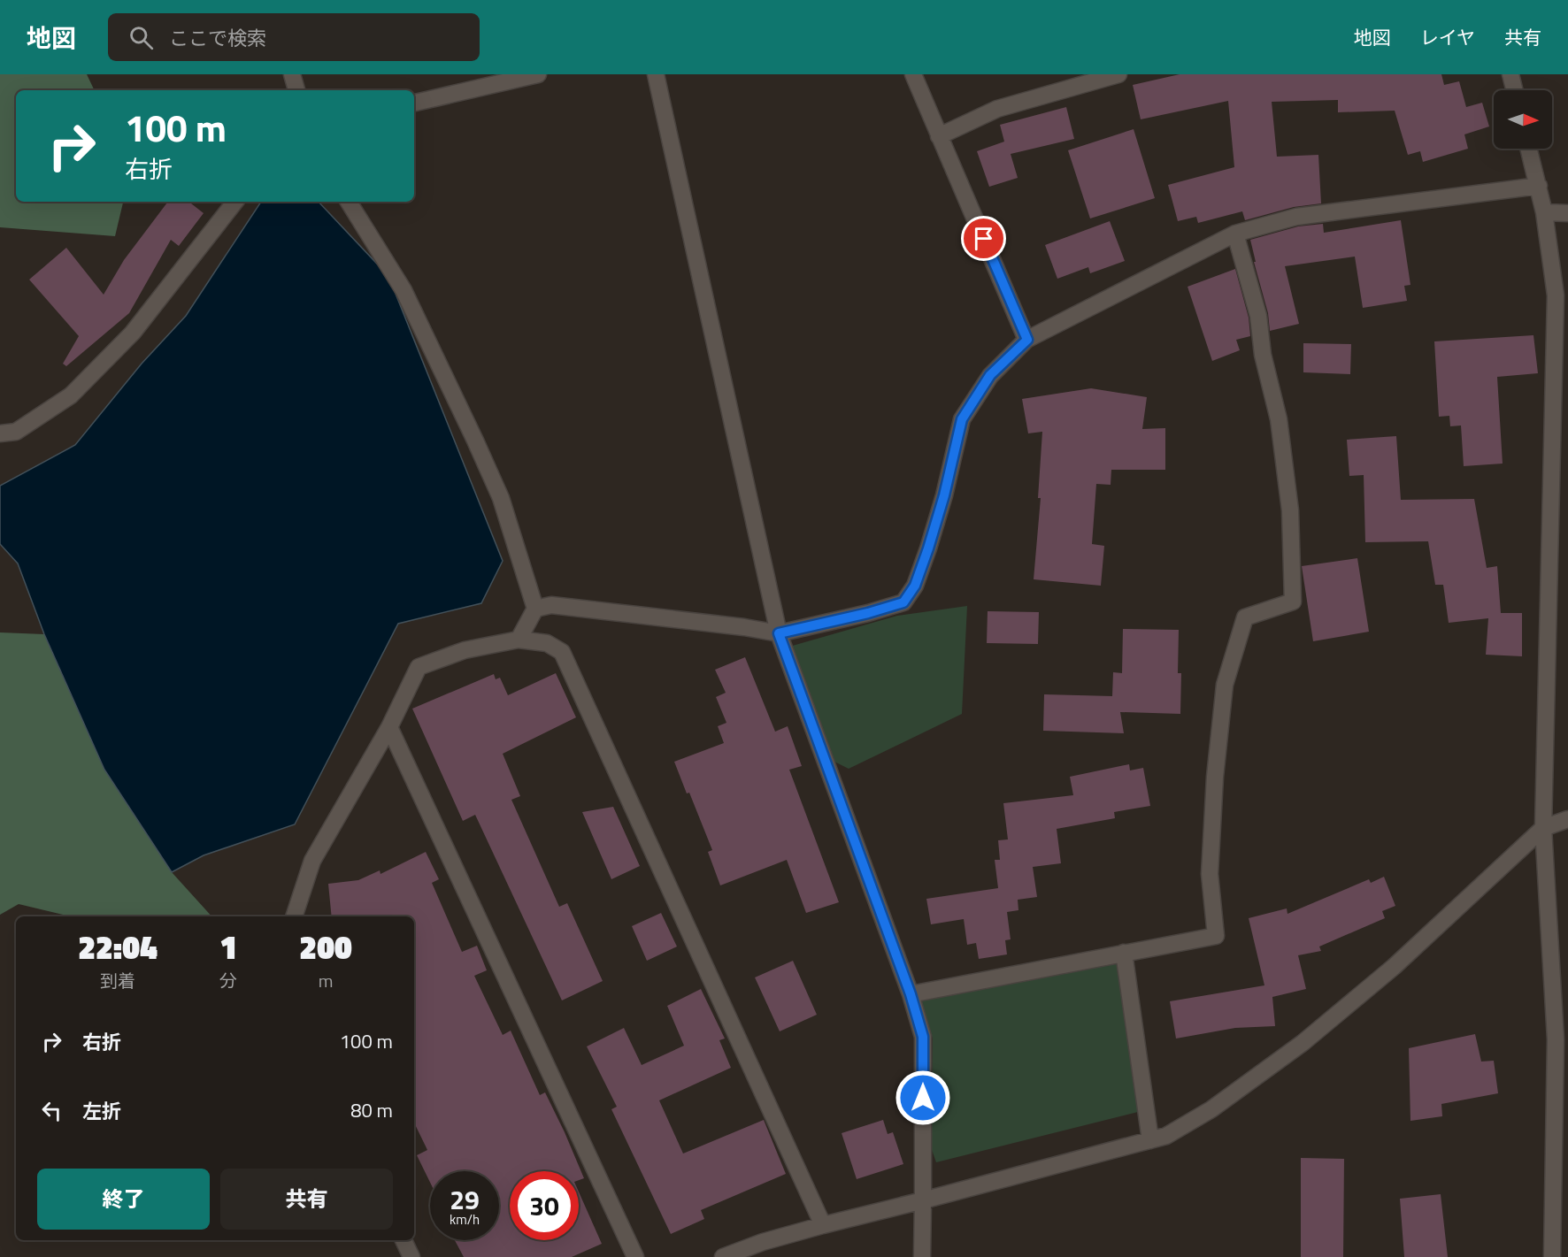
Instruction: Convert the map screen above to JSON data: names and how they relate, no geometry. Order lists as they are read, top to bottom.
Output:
{
  "north": "right",
  "page": {
    "header": "地図",
    "search": "ここで検索",
    "nav": ["地図", "レイヤ", "共有"],
    "turn": ["100 m", "右折"],
    "eta": [
      "22:04",
      "到着",
      "1",
      "分",
      "200",
      "m"
    ],
    "list": [
      {
        "name": "右折",
        "value": "100 m"
      },
      {
        "name": "左折",
        "value": "80 m"
      }
    ],
    "buttons": ["終了", "共有"],
    "speed": "29 km/h",
    "limit": "30"
  }
}
